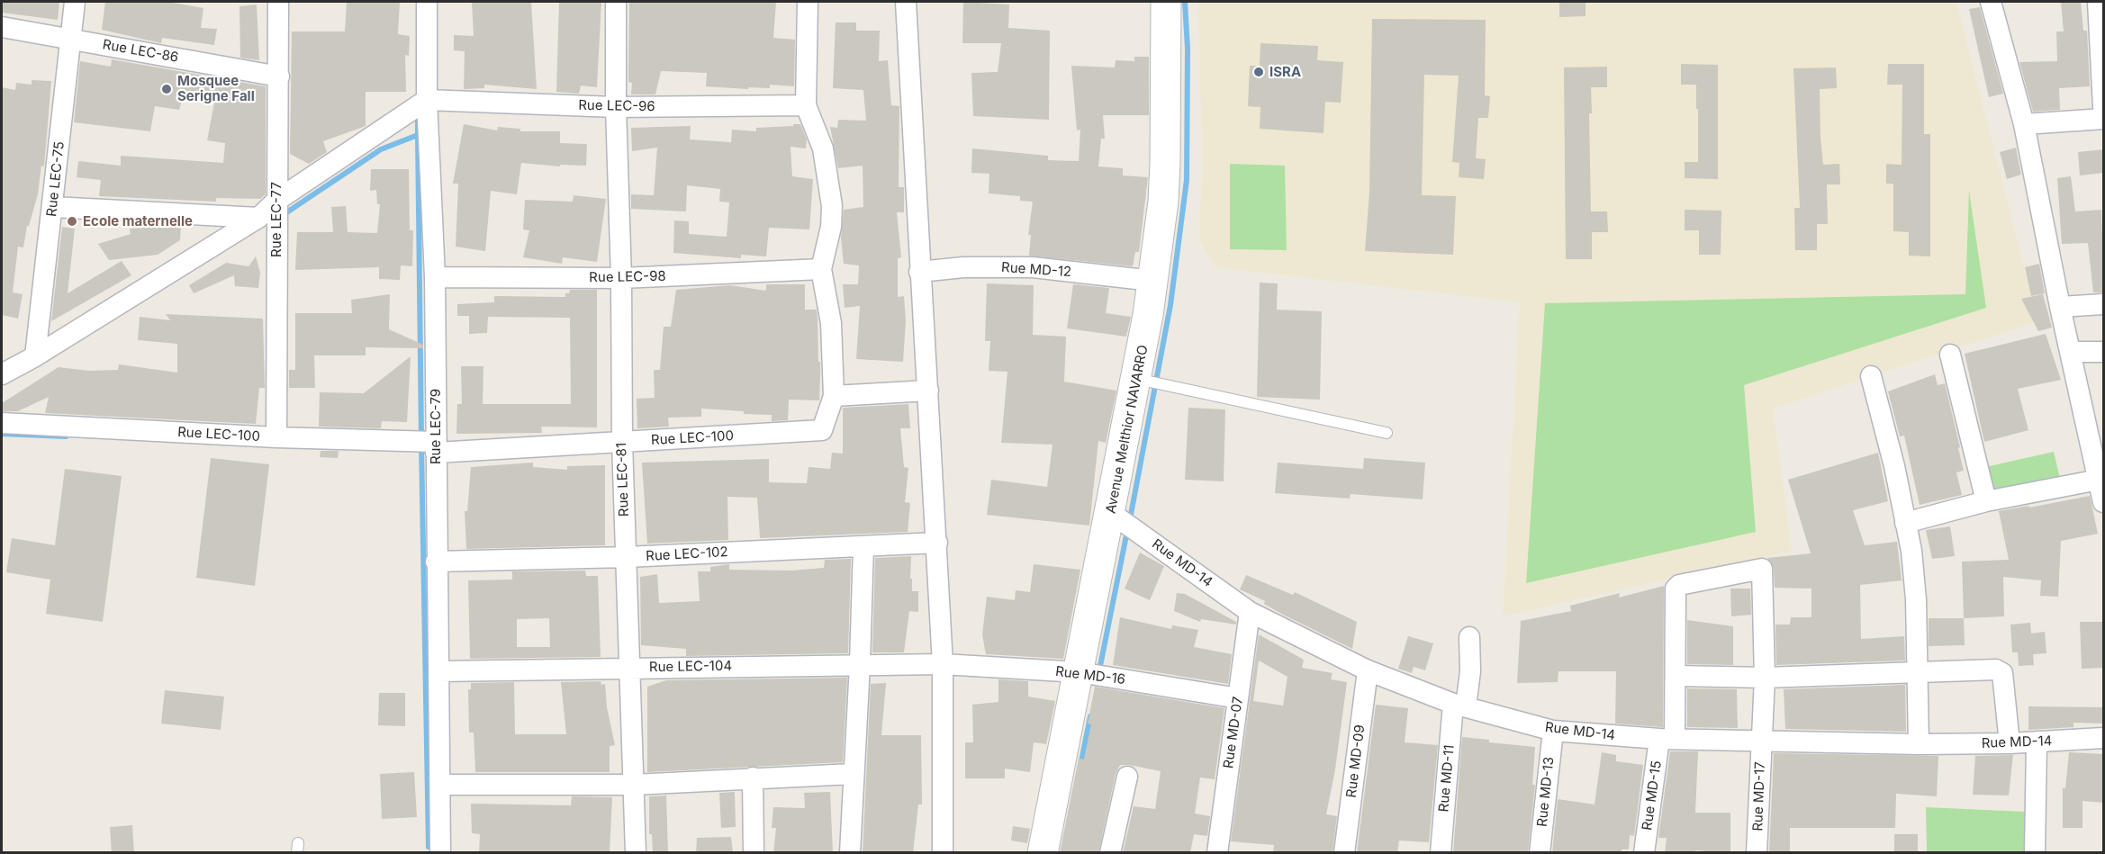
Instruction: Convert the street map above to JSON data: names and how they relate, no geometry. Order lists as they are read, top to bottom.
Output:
{
  "streets": {
    "street": [
      "Rue LEC-86",
      "Rue LEC-96",
      "Rue LEC-75",
      "Rue LEC-77",
      "Rue MD-12",
      "Rue LEC-98",
      "Rue LEC-79",
      "Avenue Melthior NAVARRO",
      "Rue LEC-100",
      "Rue LEC-81",
      "Rue LEC-102",
      "Rue MD-14",
      "Rue LEC-104",
      "Rue MD-16",
      "Rue MD-07",
      "Rue MD-09",
      "Rue MD-11",
      "Rue MD-13",
      "Rue MD-15",
      "Rue MD-17"
    ]
  },
  "crossings": [
    ["Rue LEC-86", "Rue LEC-75"],
    ["Rue LEC-86", "Rue LEC-77"],
    ["Rue LEC-96", "Rue LEC-79"],
    ["Rue LEC-96", "Rue LEC-81"],
    ["Rue LEC-77", "Rue LEC-100"],
    ["Rue MD-12", "Avenue Melthior NAVARRO"],
    ["Rue LEC-98", "Rue LEC-79"],
    ["Rue LEC-98", "Rue LEC-81"],
    ["Rue LEC-79", "Rue LEC-100"],
    ["Rue LEC-79", "Rue LEC-102"],
    ["Rue LEC-79", "Rue LEC-104"],
    ["Avenue Melthior NAVARRO", "Rue MD-14"],
    ["Avenue Melthior NAVARRO", "Rue MD-16"],
    ["Rue LEC-100", "Rue LEC-81"],
    ["Rue LEC-81", "Rue LEC-102"],
    ["Rue LEC-81", "Rue LEC-104"],
    ["Rue MD-14", "Rue MD-07"],
    ["Rue MD-14", "Rue MD-09"],
    ["Rue MD-14", "Rue MD-11"],
    ["Rue MD-14", "Rue MD-13"],
    ["Rue MD-14", "Rue MD-15"],
    ["Rue MD-14", "Rue MD-17"],
    ["Rue LEC-104", "Rue MD-16"],
    ["Rue MD-16", "Rue MD-07"],
    ["Rue MD-15", "Rue MD-17"]
  ],
  "places": ["ISRA", "Mosquee Serigne Fall", "Ecole maternelle"]
}
